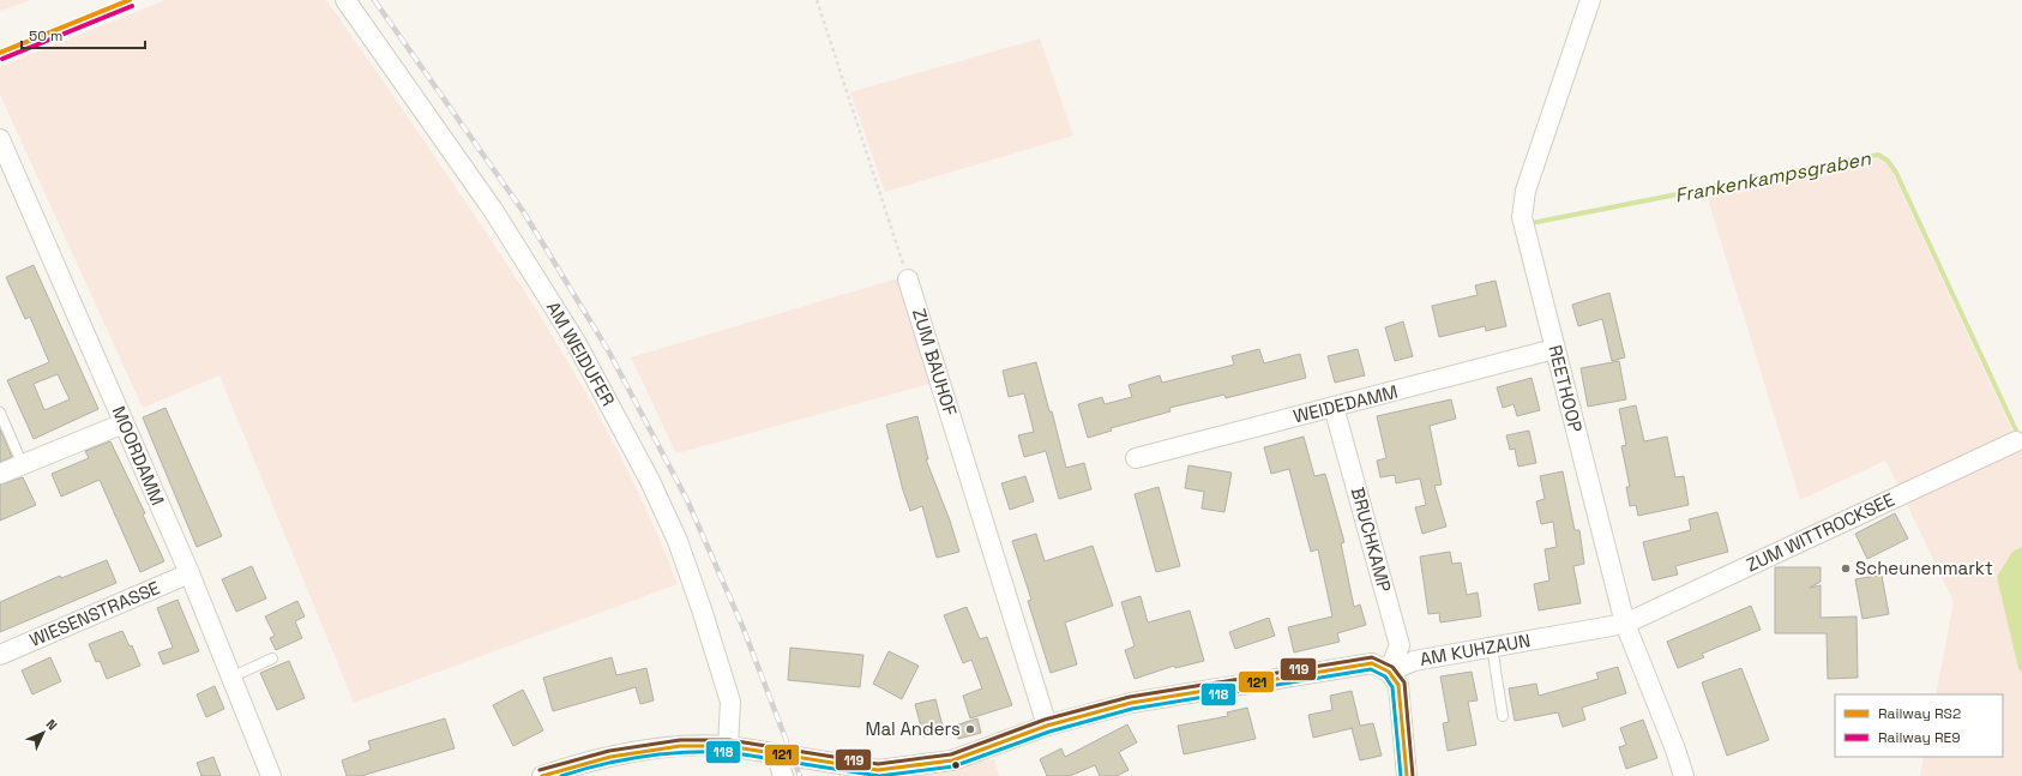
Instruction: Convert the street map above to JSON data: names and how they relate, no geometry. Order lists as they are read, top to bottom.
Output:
{
  "streets": {
    "street": [
      "AM WEIDUFER",
      "ZUM BAUHOF",
      "REETHOOP",
      "WEIDEDAMM",
      "MOORDAMM",
      "ZUM WITTROCKSEE",
      "BRUCHKAMP",
      "WIESENSTRASSE",
      "AM KUHZAUN"
    ]
  },
  "crossings": [
    ["REETHOOP", "WEIDEDAMM"],
    ["REETHOOP", "ZUM WITTROCKSEE"],
    ["REETHOOP", "AM KUHZAUN"],
    ["WEIDEDAMM", "BRUCHKAMP"],
    ["MOORDAMM", "WIESENSTRASSE"],
    ["ZUM WITTROCKSEE", "AM KUHZAUN"],
    ["BRUCHKAMP", "AM KUHZAUN"]
  ],
  "water": ["Frankenkampsgraben"],
  "places": ["Scheunenmarkt", "Mal Anders"],
  "lines": [
    "rail line RS2",
    "rail line RE9",
    "transit line 119",
    "transit line 121",
    "transit line 118"
  ],
  "legend": ["Railway RS2", "Railway RE9"],
  "scale_bar": "50 m",
  "north": "top right"
}
